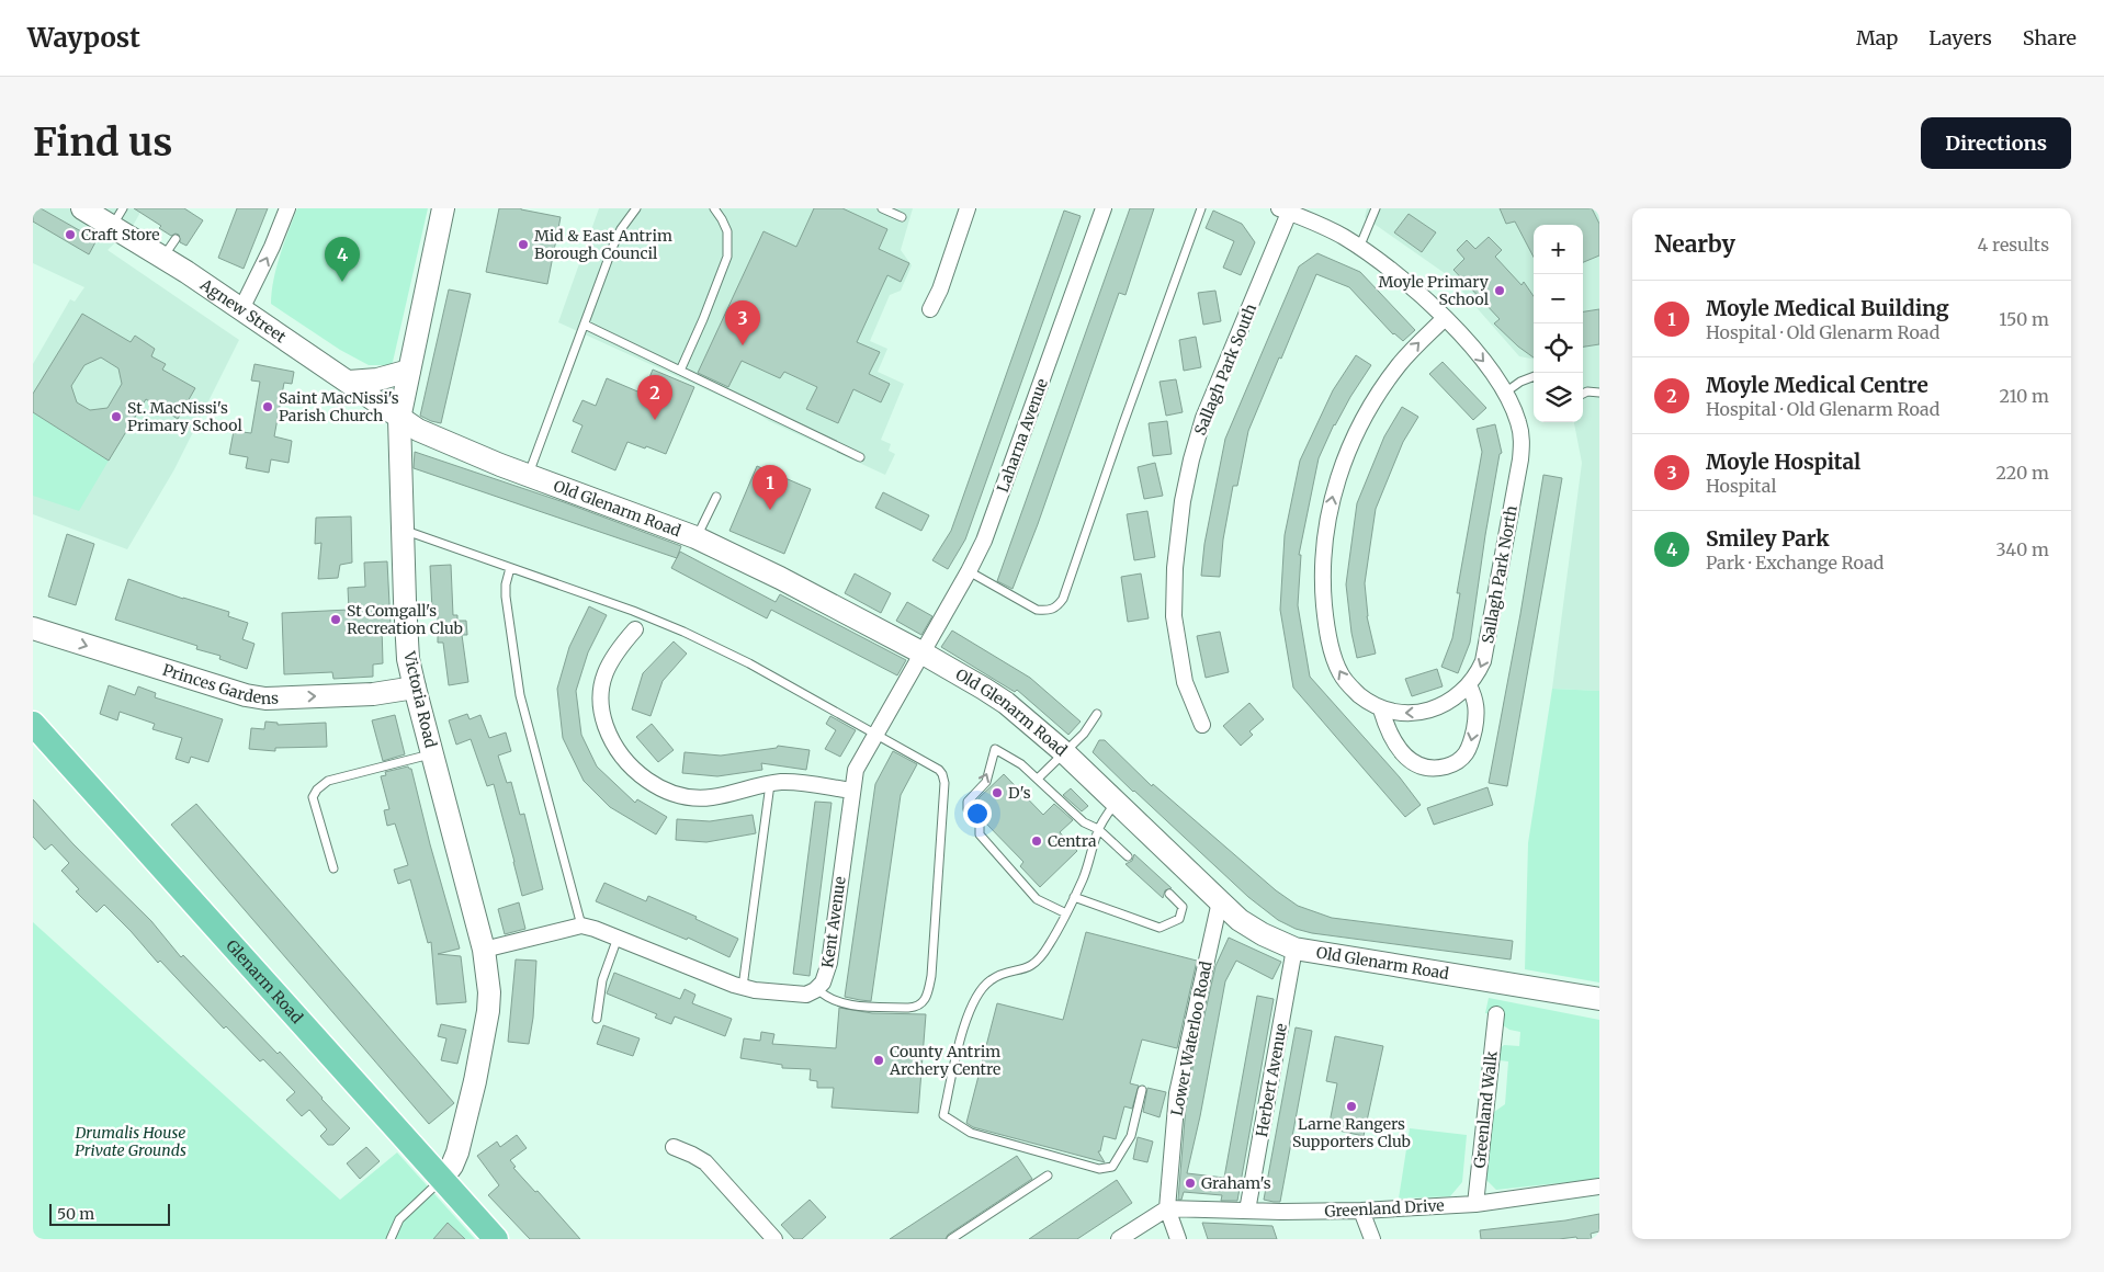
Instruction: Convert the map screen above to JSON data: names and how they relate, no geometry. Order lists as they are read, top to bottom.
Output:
{
  "streets": {
    "main road": ["Glenarm Road"],
    "street": [
      "Agnew Street",
      "Sallagh Park South",
      "Laharna Avenue",
      "Old Glenarm Road",
      "Sallagh Park North",
      "Princes Gardens",
      "Victoria Road",
      "Kent Avenue",
      "Lower Waterloo Road",
      "Herbert Avenue",
      "Greenland Walk",
      "Greenland Drive"
    ]
  },
  "crossings": [
    ["Agnew Street", "Old Glenarm Road"],
    ["Agnew Street", "Victoria Road"],
    ["Sallagh Park South", "Sallagh Park North"],
    ["Laharna Avenue", "Old Glenarm Road"],
    ["Laharna Avenue", "Kent Avenue"],
    ["Old Glenarm Road", "Victoria Road"],
    ["Old Glenarm Road", "Kent Avenue"],
    ["Old Glenarm Road", "Lower Waterloo Road"],
    ["Old Glenarm Road", "Herbert Avenue"],
    ["Princes Gardens", "Victoria Road"],
    ["Victoria Road", "Glenarm Road"],
    ["Lower Waterloo Road", "Greenland Drive"],
    ["Herbert Avenue", "Greenland Drive"],
    ["Greenland Walk", "Greenland Drive"]
  ],
  "one_way": ["Sallagh Park North", "Princes Gardens"],
  "parks": ["Drumalis House Private Grounds"],
  "places": [
    "Craft Store",
    "Mid & East Antrim Borough Council",
    "Moyle Primary School",
    "Saint MacNissi's Parish Church",
    "St. MacNissi's Primary School",
    "St Comgall's Recreation Club",
    "D's",
    "Centra",
    "County Antrim Archery Centre",
    "Larne Rangers Supporters Club",
    "Graham's"
  ],
  "scale_bar": "50 m",
  "page": {
    "header": "Waypost",
    "nav": ["Map", "Layers", "Share"],
    "buttons": "Directions",
    "title": "Find us",
    "heading": ["Nearby", "4 results"],
    "map_buttons": ["+", "−"],
    "pins": [
      "4",
      "3",
      "2",
      "1"
    ],
    "list": [
      {
        "mark": "1",
        "name": "Moyle Medical Building",
        "note": "Hospital · Old Glenarm Road",
        "value": "150 m"
      },
      {
        "mark": "2",
        "name": "Moyle Medical Centre",
        "note": "Hospital · Old Glenarm Road",
        "value": "210 m"
      },
      {
        "mark": "3",
        "name": "Moyle Hospital",
        "note": "Hospital",
        "value": "220 m"
      },
      {
        "mark": "4",
        "name": "Smiley Park",
        "note": "Park · Exchange Road",
        "value": "340 m"
      }
    ],
    "scale": "50 m"
  }
}
